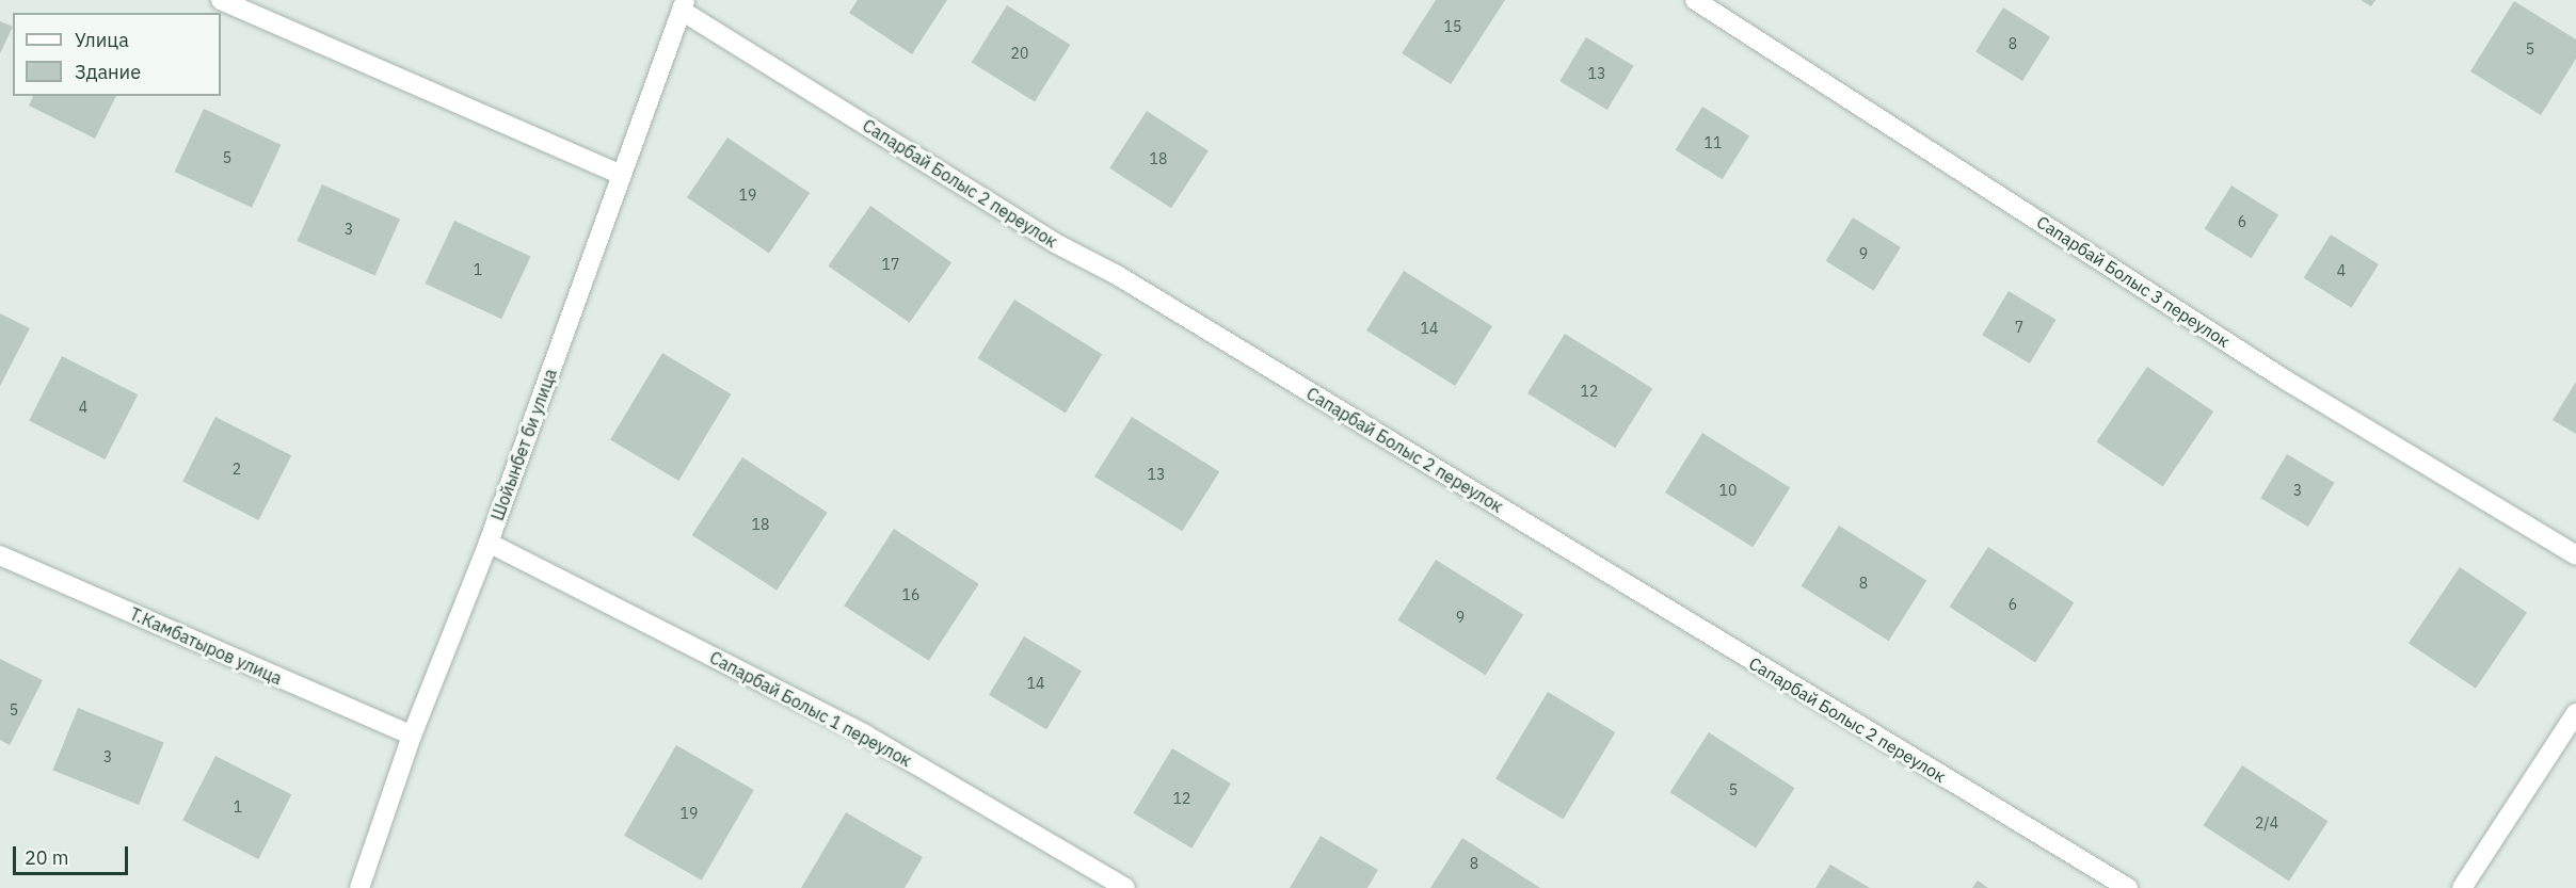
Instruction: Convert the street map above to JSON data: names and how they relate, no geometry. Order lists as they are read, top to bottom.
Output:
{
  "streets": {
    "street": [
      "Сапарбай Болыс 2 переулок",
      "Сапарбай Болыс 3 переулок",
      "Шойынбет би улица",
      "Т.Камбатыров улица",
      "Сапарбай Болыс 1 переулок"
    ]
  },
  "crossings": [
    ["Сапарбай Болыс 2 переулок", "Шойынбет би улица"],
    ["Шойынбет би улица", "Т.Камбатыров улица"],
    ["Шойынбет би улица", "Сапарбай Болыс 1 переулок"]
  ],
  "house_numbers": [
    "15",
    "8",
    "5",
    "20",
    "13",
    "11",
    "5",
    "18",
    "19",
    "6",
    "3",
    "9",
    "17",
    "1",
    "4",
    "7",
    "14",
    "12",
    "4",
    "2",
    "13",
    "10",
    "3",
    "18",
    "8",
    "16",
    "6",
    "9",
    "14",
    "5",
    "3",
    "5",
    "12",
    "1",
    "19",
    "2/4",
    "8"
  ],
  "legend": ["Улица", "Здание"],
  "scale_bar": "20 m"
}
